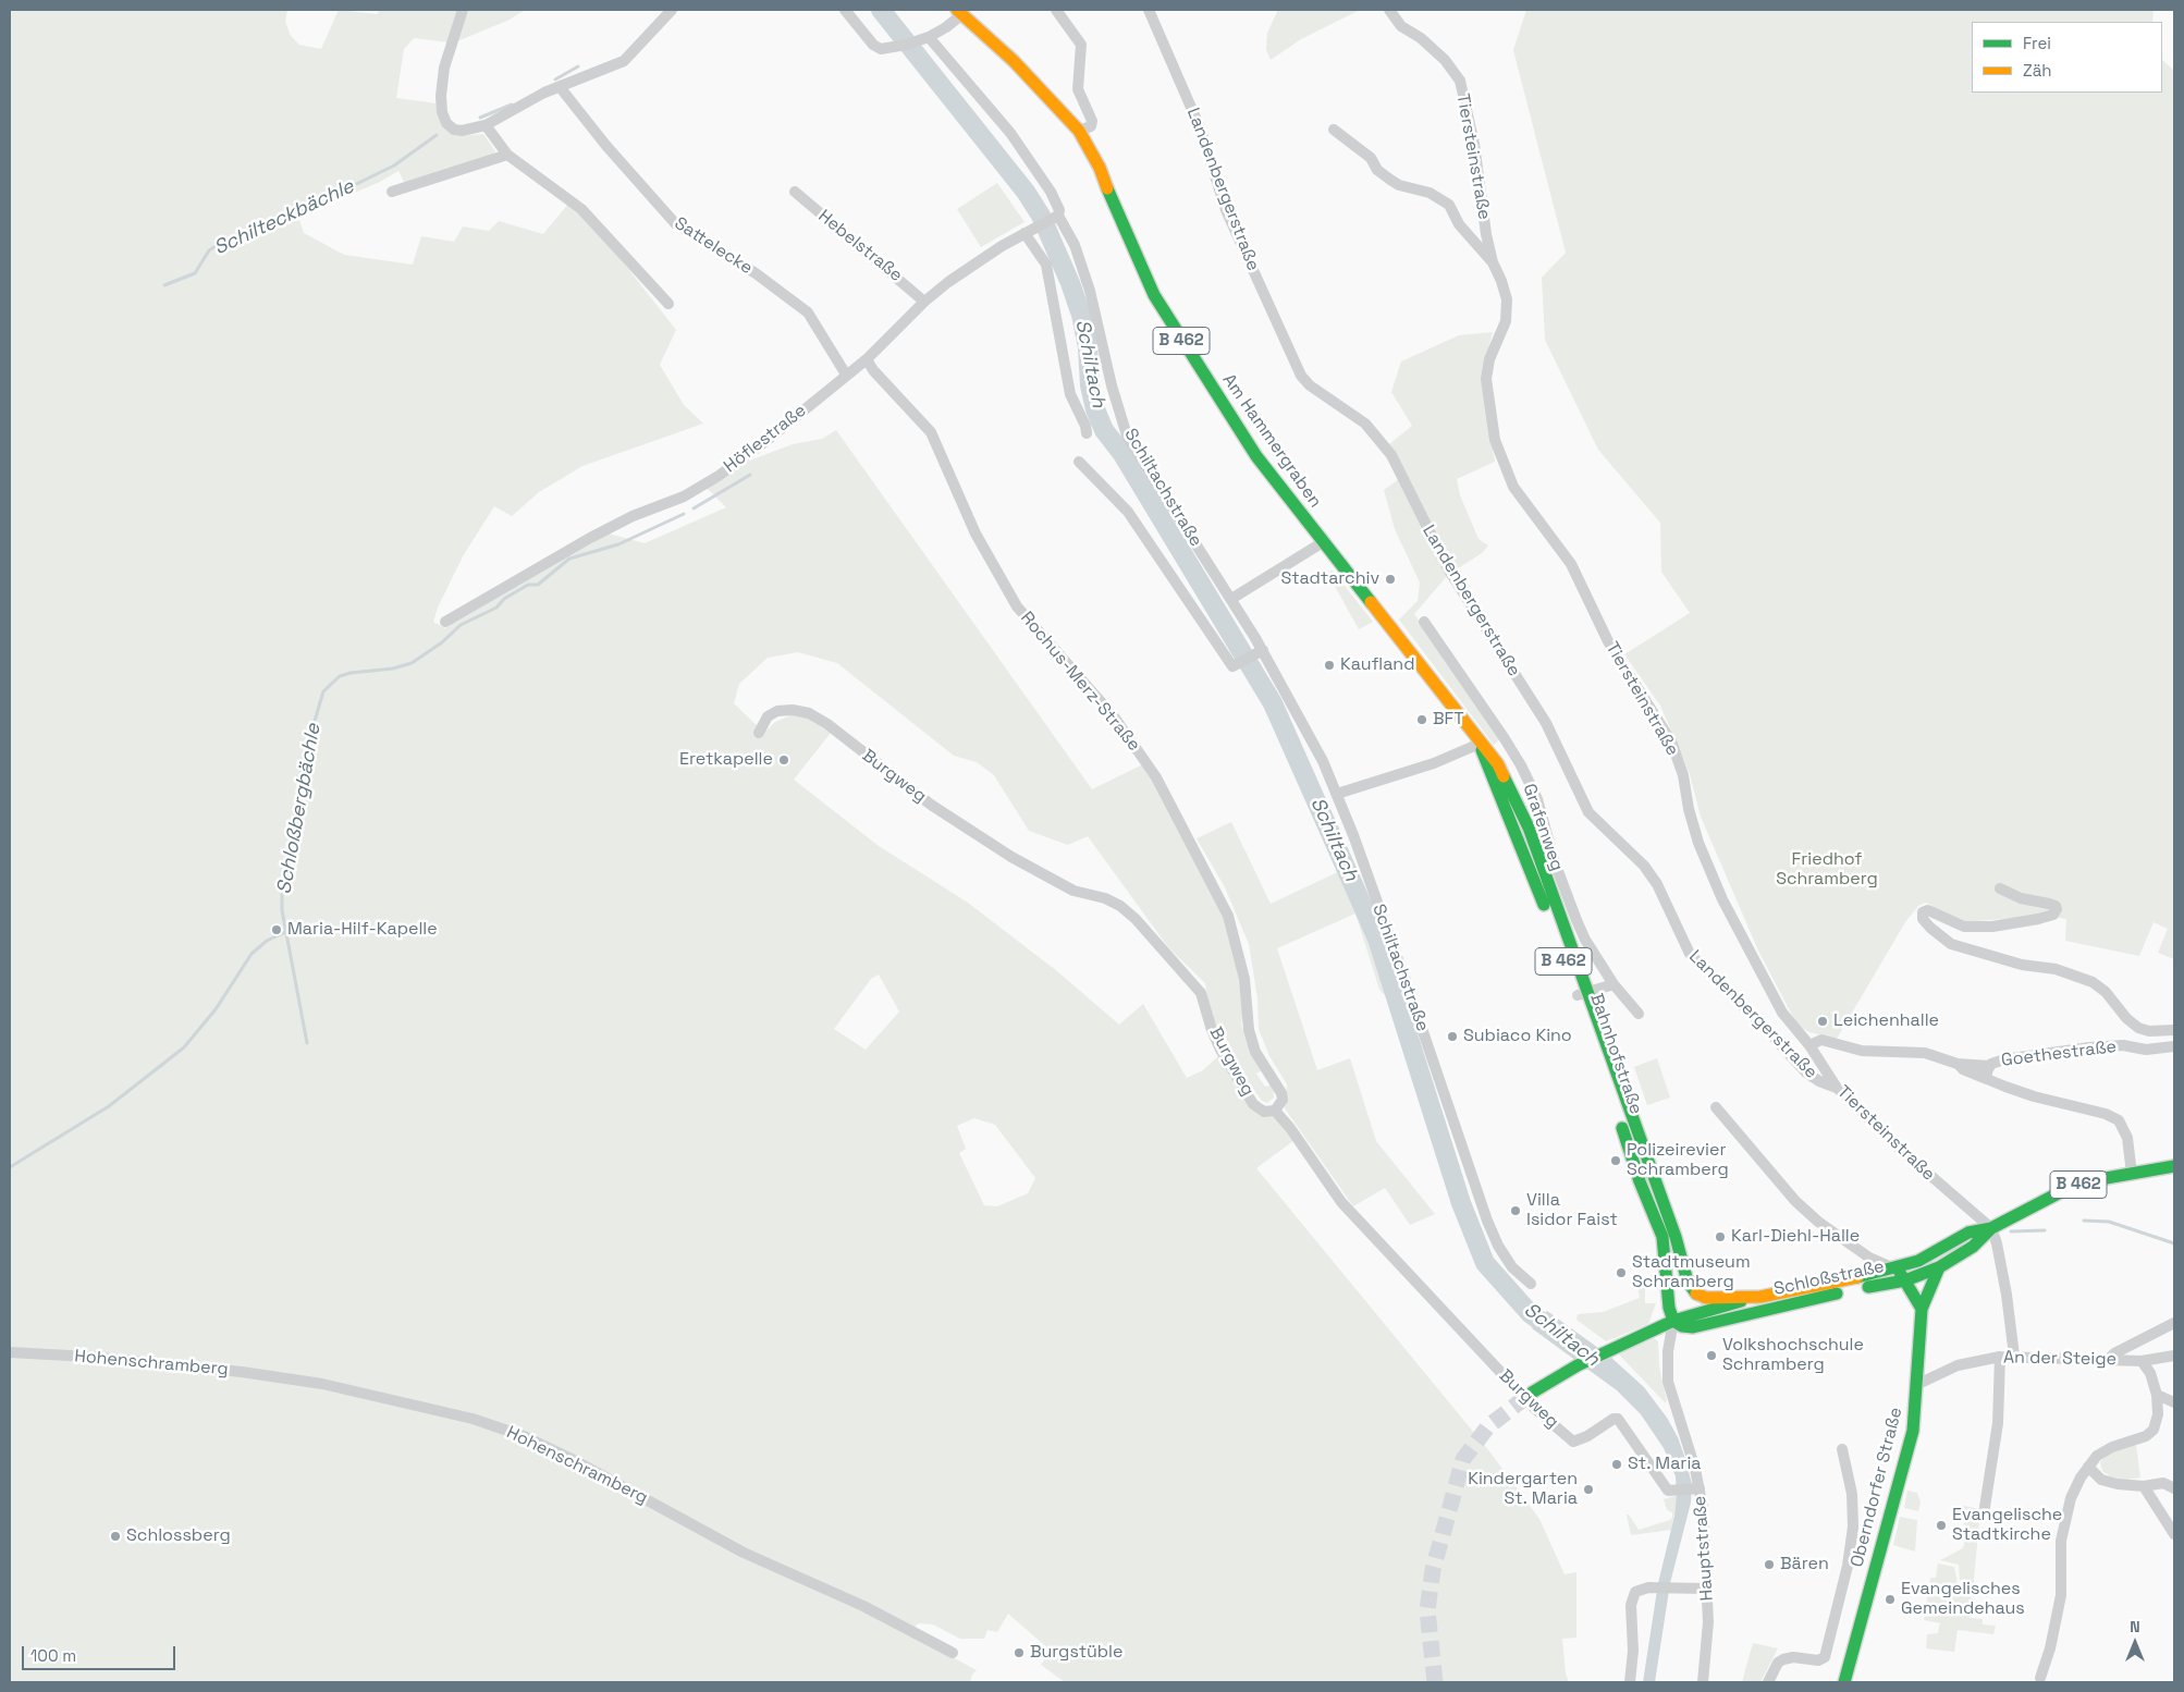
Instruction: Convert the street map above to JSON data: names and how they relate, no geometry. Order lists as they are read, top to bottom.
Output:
{
  "streets": {
    "main road": [
      "B 462",
      "Am Hammergraben",
      "Bahnhofstraße",
      "Schloßstraße",
      "Oberndorfer Straße"
    ],
    "street": [
      "Tiersteinstraße",
      "Landenbergerstraße",
      "Sattelecke",
      "Hebelstraße",
      "Höflestraße",
      "Schiltachstraße",
      "Rochus-Merz-Straße",
      "Burgweg",
      "Grafenweg",
      "Goethestraße",
      "An der Steige",
      "Hohenschramberg",
      "Hauptstraße"
    ]
  },
  "crossings": [
    ["Tiersteinstraße", "Landenbergerstraße"],
    ["Tiersteinstraße", "B 462"],
    ["Sattelecke", "Höflestraße"],
    ["Hebelstraße", "Höflestraße"],
    ["B 462", "Goethestraße"],
    ["B 462", "Schloßstraße"],
    ["B 462", "Oberndorfer Straße"],
    ["Höflestraße", "Schiltachstraße"],
    ["Höflestraße", "Rochus-Merz-Straße"],
    ["Am Hammergraben", "Bahnhofstraße"],
    ["Rochus-Merz-Straße", "Burgweg"],
    ["Burgweg", "Hauptstraße"],
    ["Bahnhofstraße", "Schloßstraße"],
    ["Bahnhofstraße", "Hauptstraße"],
    ["Schloßstraße", "Oberndorfer Straße"],
    ["Schloßstraße", "Hauptstraße"],
    ["An der Steige", "Oberndorfer Straße"]
  ],
  "water": ["Schilteckbächle", "Schiltach", "Schloßbergbächle"],
  "parks": ["Friedhof Schramberg"],
  "places": [
    "Stadtarchiv",
    "Kaufland",
    "BFT",
    "Eretkapelle",
    "Maria-Hilf-Kapelle",
    "Leichenhalle",
    "Subiaco Kino",
    "Polizeirevier Schramberg",
    "Villa Isidor Faist",
    "Karl-Diehl-Halle",
    "Stadtmuseum Schramberg",
    "Volkshochschule Schramberg",
    "St. Maria",
    "Kindergarten St. Maria",
    "Evangelische Stadtkirche",
    "Schlossberg",
    "Bären",
    "Evangelisches Gemeindehaus",
    "Burgstüble"
  ],
  "legend": ["Frei", "Zäh"],
  "scale_bar": "100 m",
  "north": "top"
}
